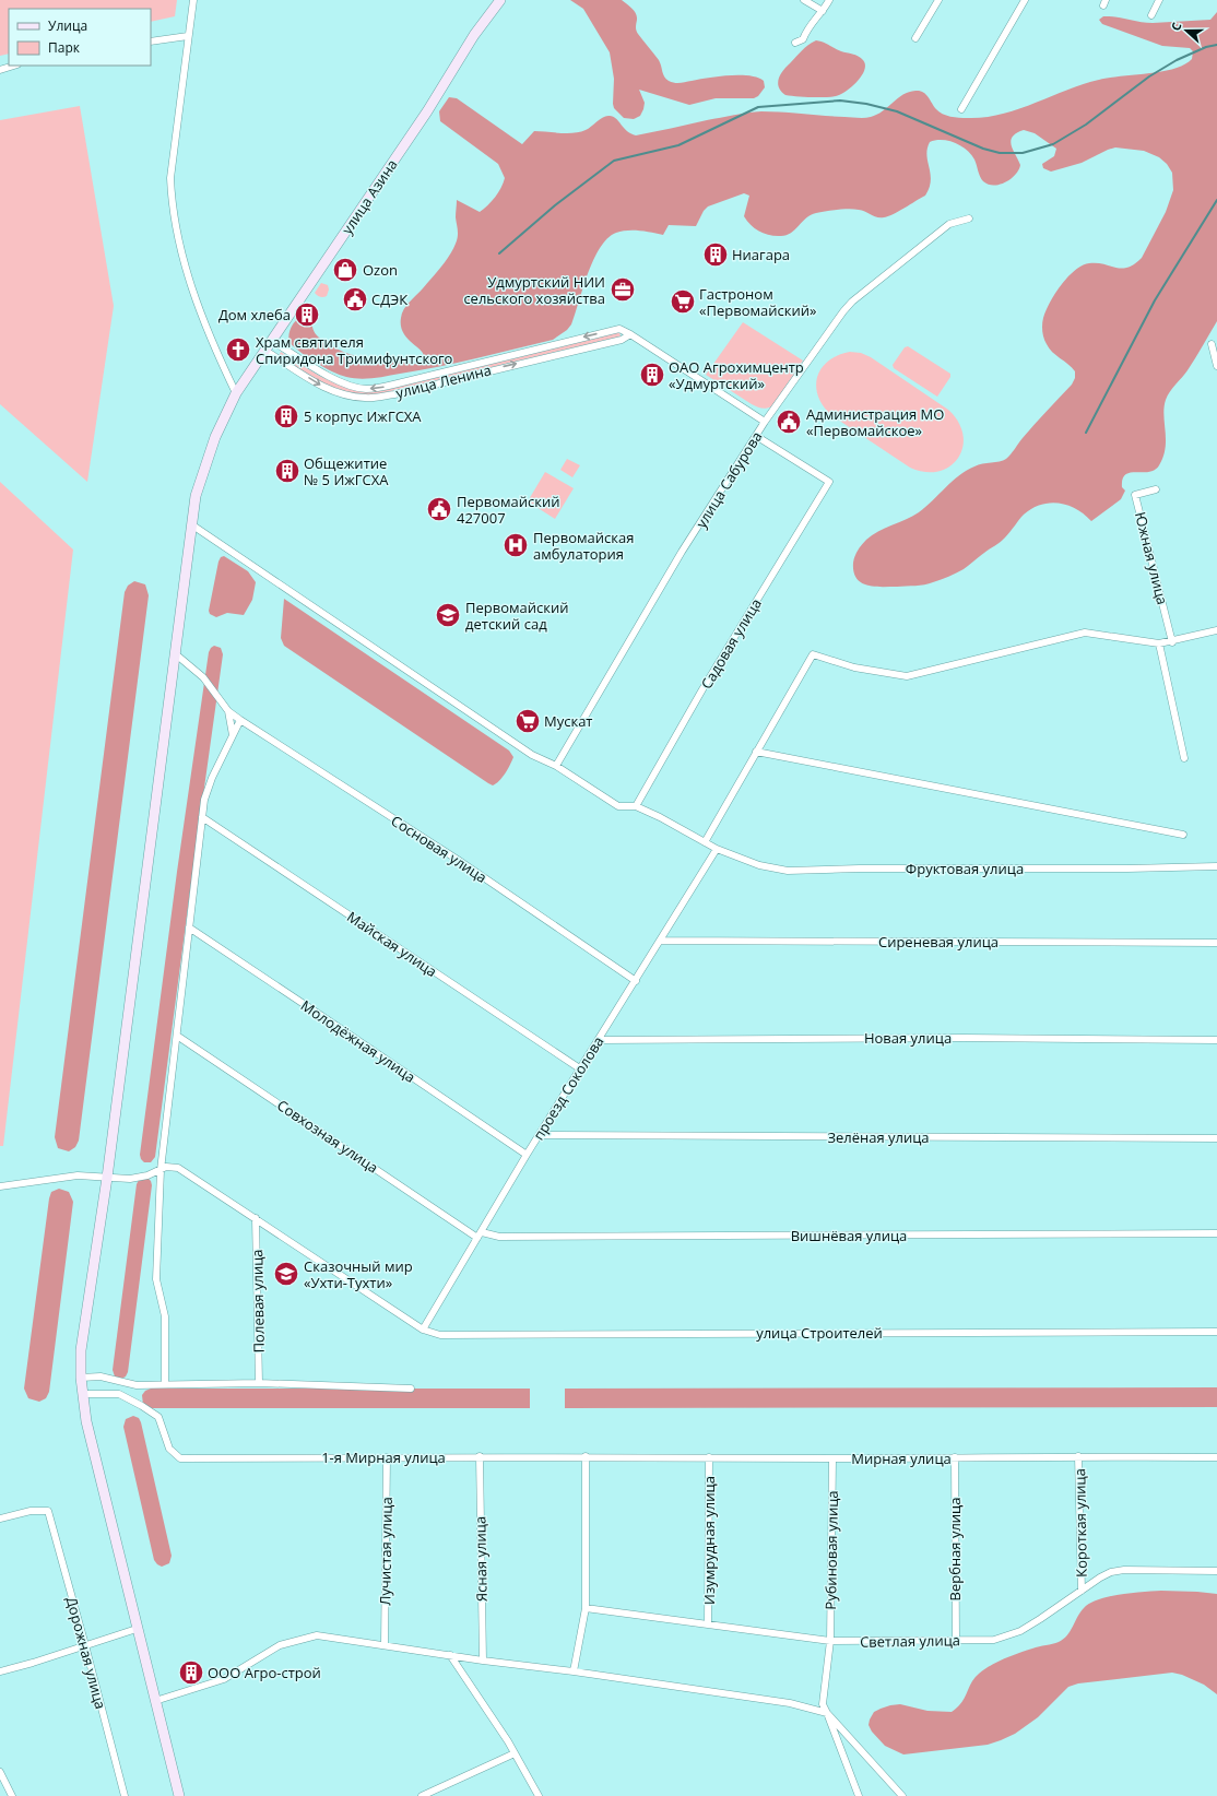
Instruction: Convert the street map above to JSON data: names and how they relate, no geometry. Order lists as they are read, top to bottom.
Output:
{
  "streets": {
    "street": [
      "улица Азина",
      "улица Ленина",
      "улица Сабурова",
      "Южная улица",
      "Садовая улица",
      "Сосновая улица",
      "Фруктовая улица",
      "Сиреневая улица",
      "Майская улица",
      "Новая улица",
      "Молодёжная улица",
      "проезд Соколова",
      "Совхозная улица",
      "Зелёная улица",
      "Вишнёвая улица",
      "Полевая улица",
      "улица Строителей",
      "1-я Мирная улица",
      "Мирная улица",
      "Короткая улица",
      "Изумрудная улица",
      "Вербная улица",
      "Рубиновая улица",
      "Лучистая улица",
      "Ясная улица",
      "Светлая улица",
      "Дорожная улица"
    ]
  },
  "crossings": [
    ["улица Азина", "улица Ленина"],
    ["улица Азина", "Фруктовая улица"],
    ["улица Азина", "Полевая улица"],
    ["улица Азина", "1-я Мирная улица"],
    ["улица Ленина", "улица Сабурова"],
    ["улица Сабурова", "Садовая улица"],
    ["улица Сабурова", "Фруктовая улица"],
    ["Садовая улица", "Фруктовая улица"],
    ["Сосновая улица", "проезд Соколова"],
    ["Фруктовая улица", "проезд Соколова"],
    ["Сиреневая улица", "проезд Соколова"],
    ["Майская улица", "проезд Соколова"],
    ["Новая улица", "проезд Соколова"],
    ["Молодёжная улица", "проезд Соколова"],
    ["проезд Соколова", "Совхозная улица"],
    ["проезд Соколова", "Зелёная улица"],
    ["проезд Соколова", "Вишнёвая улица"],
    ["проезд Соколова", "Полевая улица"],
    ["проезд Соколова", "улица Строителей"],
    ["Совхозная улица", "Вишнёвая улица"],
    ["Полевая улица", "улица Строителей"],
    ["1-я Мирная улица", "Мирная улица"],
    ["1-я Мирная улица", "Лучистая улица"],
    ["1-я Мирная улица", "Ясная улица"],
    ["Мирная улица", "Короткая улица"],
    ["Мирная улица", "Изумрудная улица"],
    ["Мирная улица", "Вербная улица"],
    ["Мирная улица", "Рубиновая улица"],
    ["Короткая улица", "Светлая улица"],
    ["Изумрудная улица", "Светлая улица"],
    ["Вербная улица", "Светлая улица"],
    ["Рубиновая улица", "Светлая улица"]
  ],
  "places": {
    "building": [
      "Ниагара",
      "Дом хлеба",
      "ОАО Агрохимцентр «Удмуртский»",
      "5 корпус ИжГСХА",
      "Общежитие № 5 ИжГСХА",
      "ООО Агро-строй"
    ],
    "shop": ["Ozon"],
    "office": ["Удмуртский НИИ сельского хозяйства"],
    "public building": ["СДЭК", "Администрация МО «Первомайское»", "Первомайский 427007"],
    "supermarket": ["Гастроном «Первомайский»", "Мускат"],
    "church": ["Храм святителя Спиридона Тримифунтского"],
    "hospital": ["Первомайская амбулатория"],
    "school or university": ["Первомайский детский сад", "Сказочный мир «Ухти-Тухти»"]
  },
  "legend": ["Улица", "Парк"],
  "north": "left"
}
